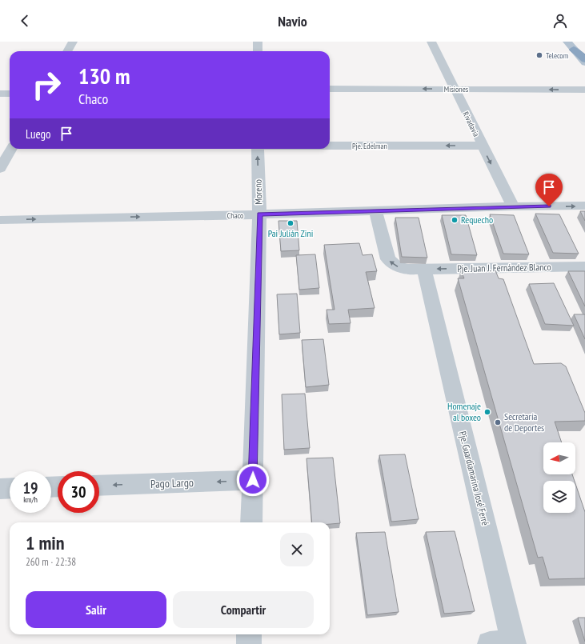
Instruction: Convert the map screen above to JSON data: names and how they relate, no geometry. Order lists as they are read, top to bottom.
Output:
{
  "streets": {
    "street": [
      "Misiones",
      "Rivadavia",
      "Pje. Edelman",
      "Moreno",
      "Chaco",
      "Pje. Juan J. Fernández Blanco",
      "Pje. Guardiamarina José Ferré",
      "Pago Largo"
    ]
  },
  "crossings": [
    ["Misiones", "Rivadavia"],
    ["Rivadavia", "Pje. Edelman"],
    ["Rivadavia", "Chaco"],
    ["Moreno", "Chaco"],
    ["Moreno", "Pago Largo"],
    ["Pje. Juan J. Fernández Blanco", "Pje. Guardiamarina José Ferré"]
  ],
  "one_way": [
    "Misiones",
    "Rivadavia",
    "Pje. Edelman",
    "Chaco",
    "Pje. Juan J. Fernández Blanco",
    "Pago Largo"
  ],
  "places": [
    "Telecom",
    "Requecho",
    "Pai Julián Zini",
    "Homenaje al boxeo",
    "Secretaría de Deportes"
  ],
  "north": "left",
  "page": {
    "header": "Navio",
    "turn": ["130 m", "Chaco"],
    "then": "Luego",
    "speed": "19 km/h",
    "limit": "30",
    "heading": ["1 min", "260 m · 22:38"],
    "buttons": ["Salir", "Compartir"]
  }
}
